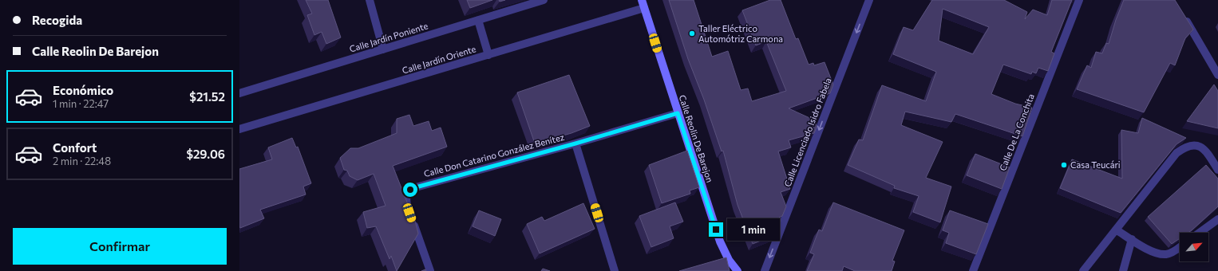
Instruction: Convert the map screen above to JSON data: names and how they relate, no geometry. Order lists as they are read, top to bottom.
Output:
{
  "streets": {
    "main road": ["Calle Reolin De Barejon"],
    "street": [
      "Calle Jardín Poniente",
      "Calle Jardín Oriente",
      "Calle Licenciado Isidro Fabela",
      "Calle De La Conchita",
      "Calle Don Catarino González Benítez"
    ]
  },
  "crossings": [
    ["Calle Jardín Oriente", "Calle Reolin De Barejon"],
    ["Calle Reolin De Barejon", "Calle Don Catarino González Benítez"]
  ],
  "one_way": ["Calle Licenciado Isidro Fabela"],
  "places": ["Taller Eléctrico Automótriz Carmona", "Casa Teucári"],
  "north": "top right",
  "page": {
    "banner": ["Recogida", "Calle Reolin De Barejon"],
    "list": [
      {
        "name": "Económico",
        "note": "1 min · 22:47",
        "value": "$21.52"
      },
      {
        "name": "Confort",
        "note": "2 min · 22:48",
        "value": "$29.06"
      }
    ],
    "bubble": "1 min",
    "buttons": "Confirmar"
  }
}
